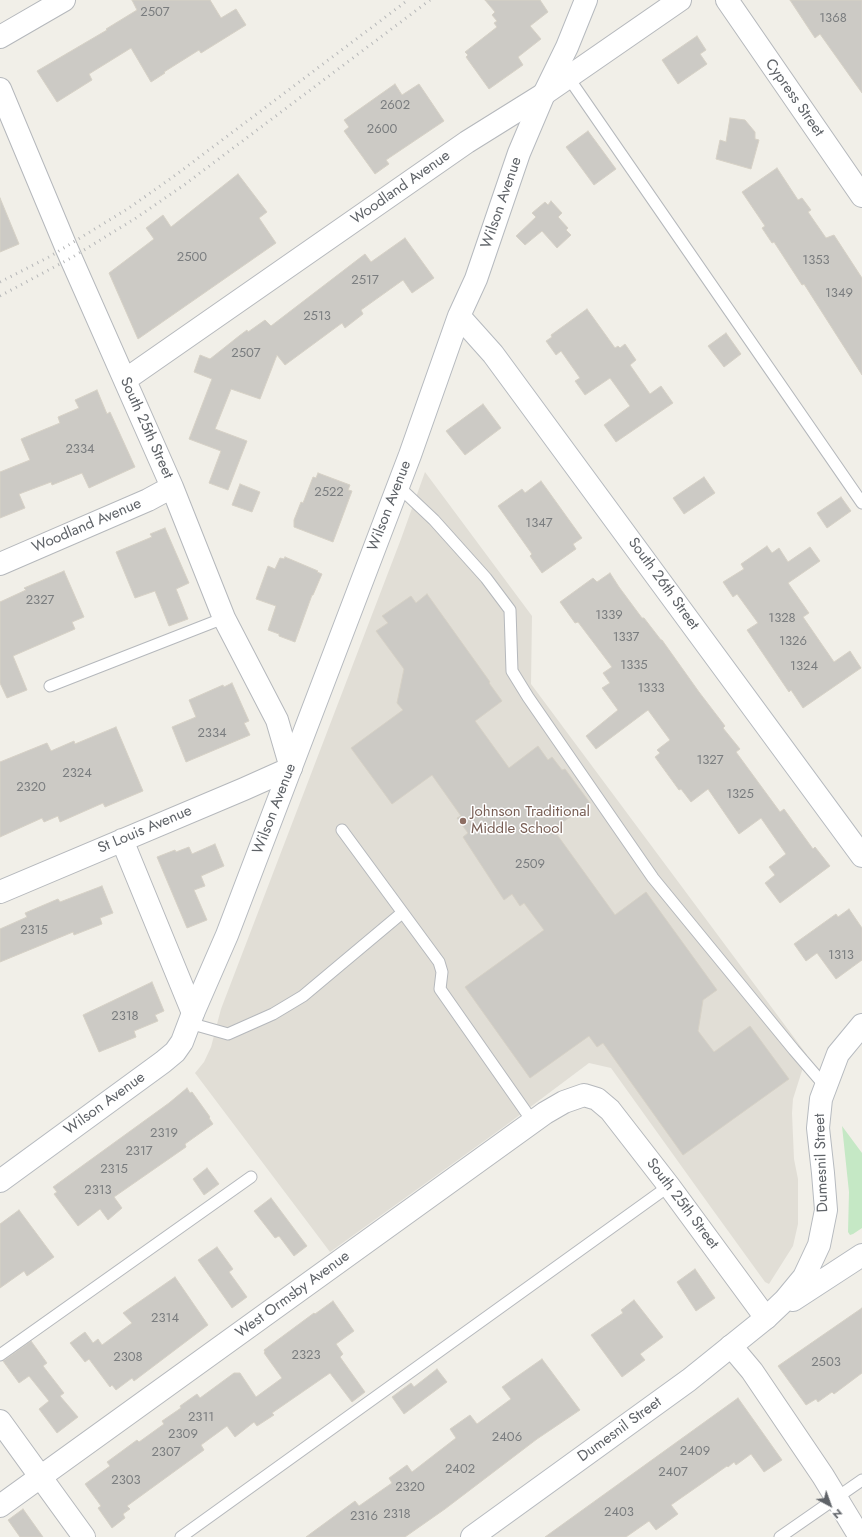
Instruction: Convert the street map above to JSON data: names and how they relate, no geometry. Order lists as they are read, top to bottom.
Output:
{
  "streets": {
    "street": [
      "Cypress Street",
      "Woodland Avenue",
      "Wilson Avenue",
      "South 25th Street",
      "South 26th Street",
      "St Louis Avenue",
      "Dumesnil Street",
      "West Ormsby Avenue"
    ]
  },
  "crossings": [
    ["Woodland Avenue", "Wilson Avenue"],
    ["Woodland Avenue", "South 25th Street"],
    ["Wilson Avenue", "South 25th Street"],
    ["Wilson Avenue", "South 26th Street"],
    ["Wilson Avenue", "St Louis Avenue"],
    ["South 25th Street", "St Louis Avenue"],
    ["South 25th Street", "Dumesnil Street"],
    ["South 25th Street", "West Ormsby Avenue"]
  ],
  "places": ["Johnson Traditional Middle School"],
  "house_numbers": [
    "2507",
    "1368",
    "2602",
    "2600",
    "2500",
    "1353",
    "2517",
    "1349",
    "2513",
    "2507",
    "2334",
    "2522",
    "1347",
    "2327",
    "1339",
    "1328",
    "1337",
    "1326",
    "1335",
    "1324",
    "1333",
    "2334",
    "1327",
    "2324",
    "2320",
    "1325",
    "2509",
    "2315",
    "1313",
    "2318",
    "2319",
    "2317",
    "2315",
    "2313",
    "2314",
    "2323",
    "2308",
    "2503",
    "2311",
    "2309",
    "2406",
    "2409",
    "2307",
    "2402",
    "2407",
    "2303",
    "2320",
    "2403",
    "2318",
    "2316"
  ],
  "north": "bottom right"
}
